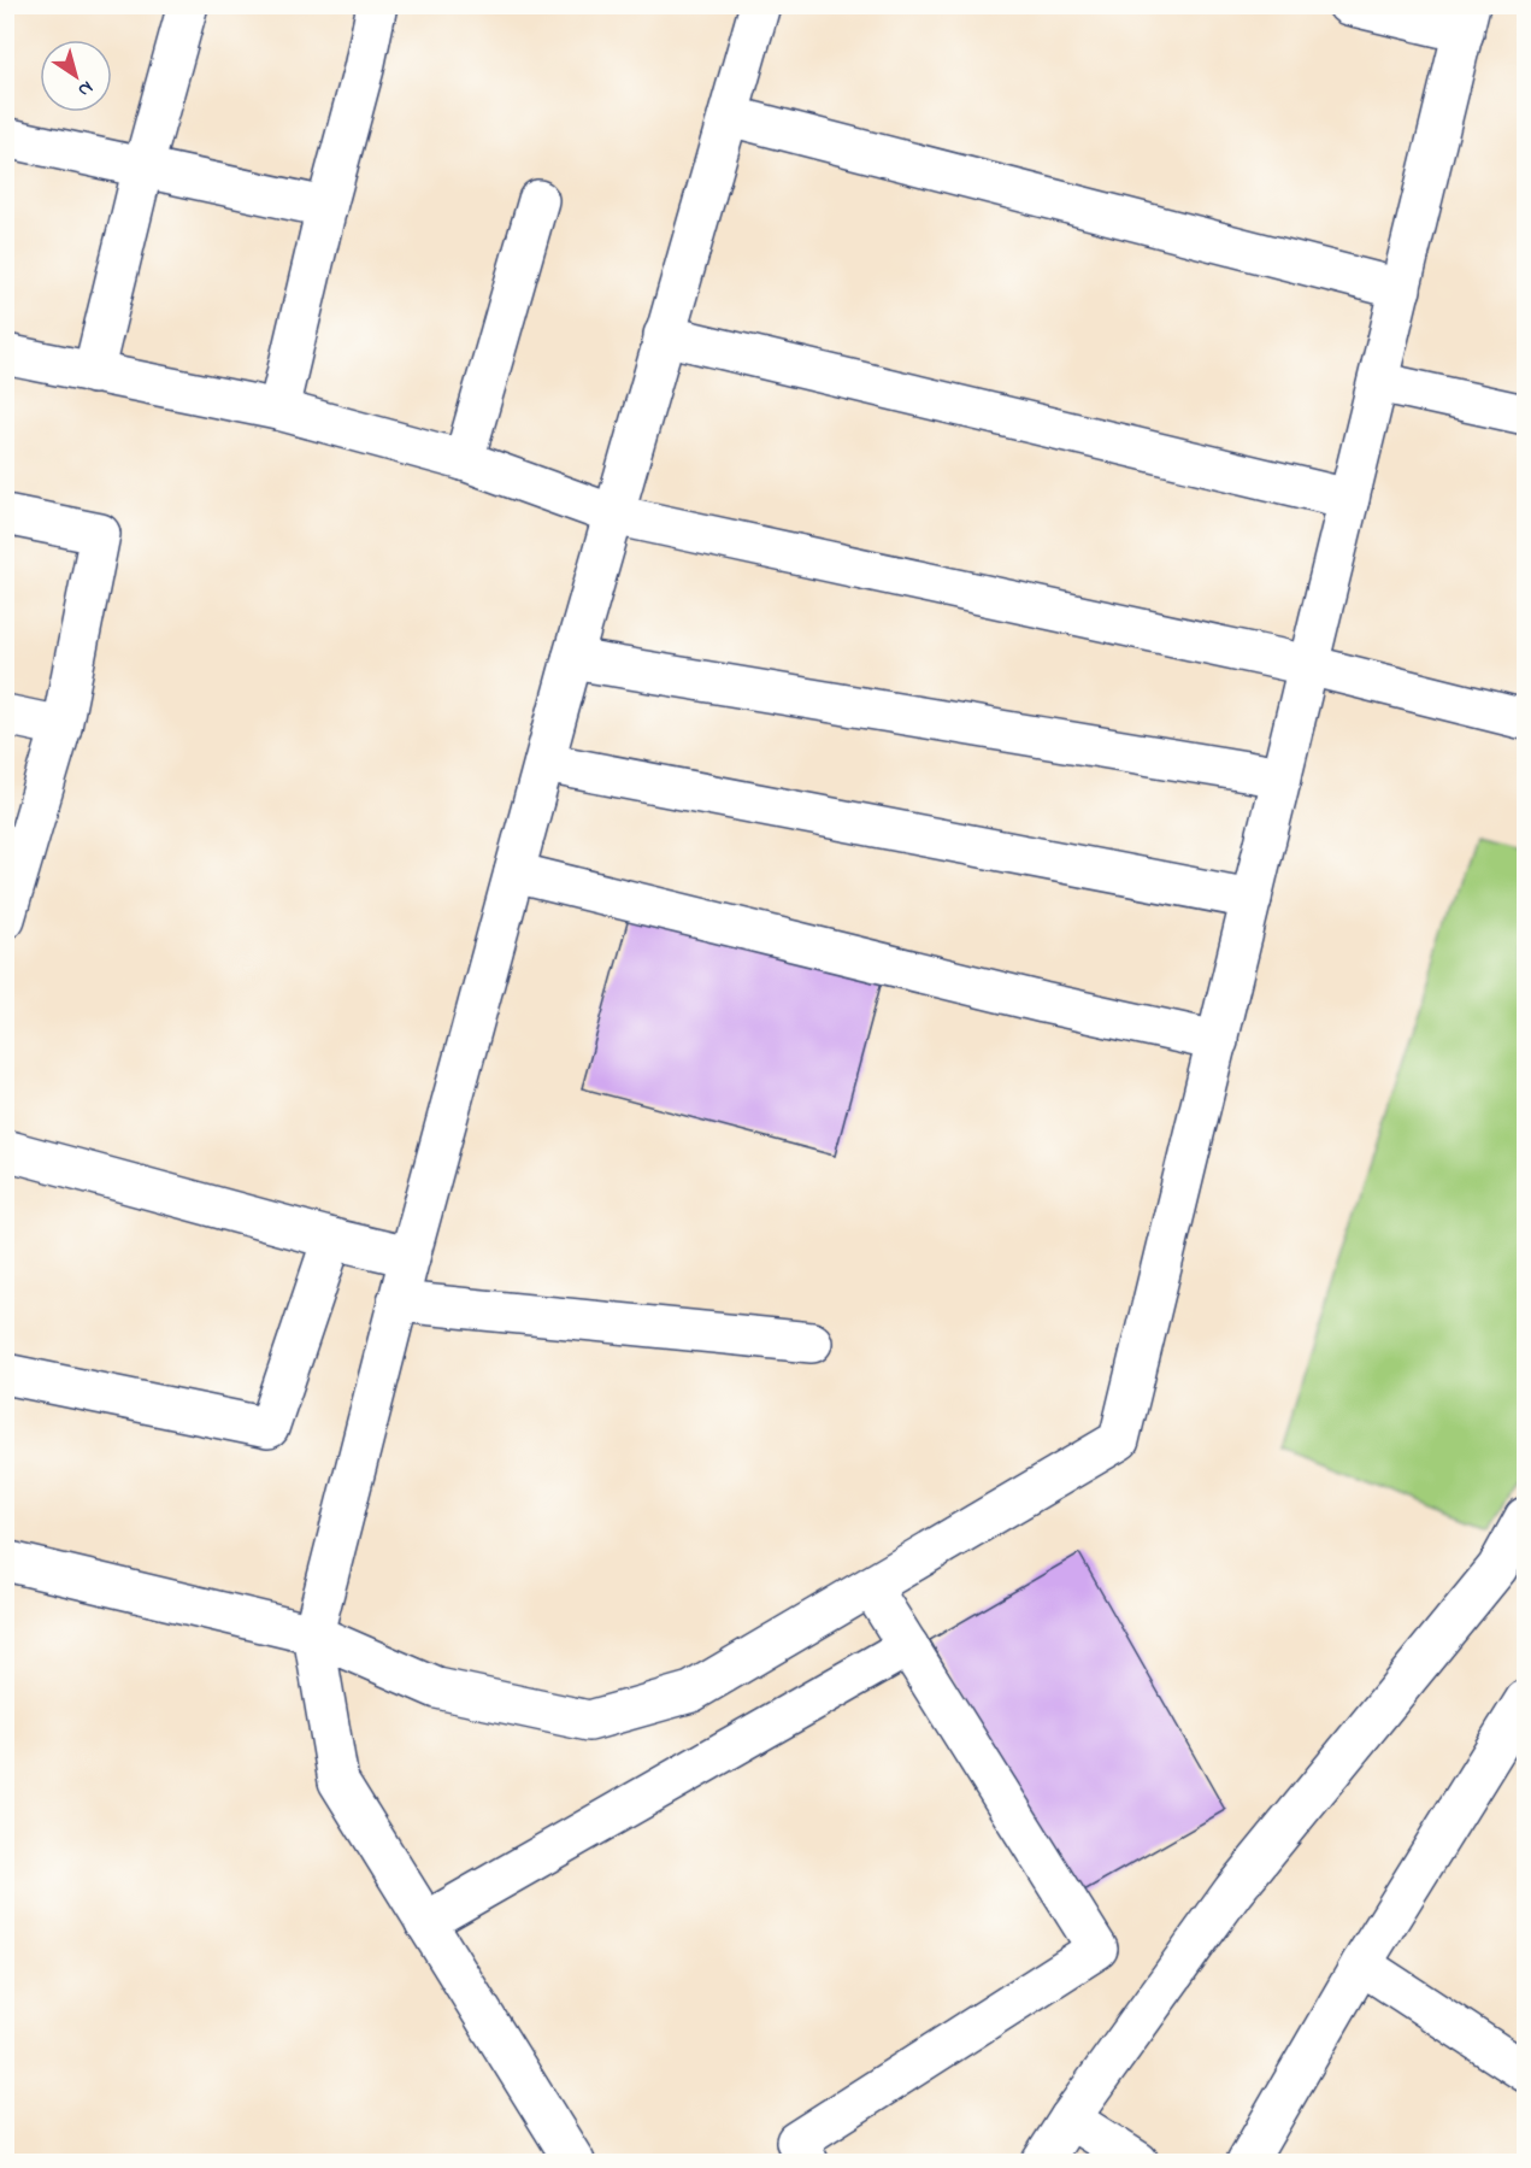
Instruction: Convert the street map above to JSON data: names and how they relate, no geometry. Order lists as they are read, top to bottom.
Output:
{
  "north": "bottom right"
}
